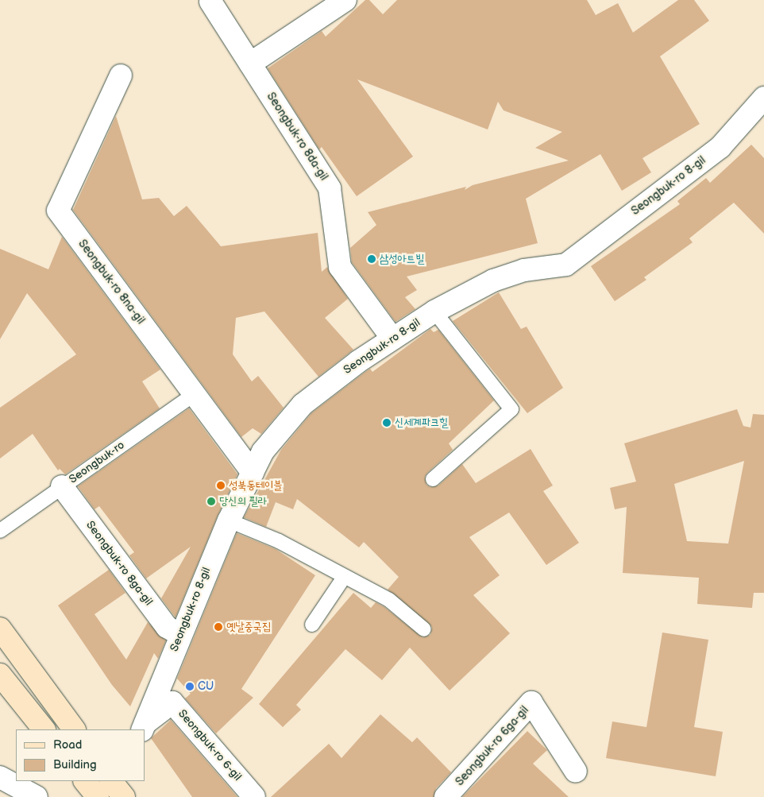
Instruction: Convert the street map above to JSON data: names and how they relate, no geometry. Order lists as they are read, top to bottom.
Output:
{
  "streets": {
    "street": [
      "Seongbuk-ro 8da-gil",
      "Seongbuk-ro 8-gil",
      "Seongbuk-ro 8na-gil",
      "Seongbuk-ro 8ga-gil",
      "Seongbuk-ro 6-gil",
      "Seongbuk-ro 6ga-gil"
    ],
    "lane": ["Seongbuk-ro"]
  },
  "crossings": [
    ["Seongbuk-ro 8da-gil", "Seongbuk-ro 8-gil"],
    ["Seongbuk-ro 8-gil", "Seongbuk-ro 8na-gil"],
    ["Seongbuk-ro 8-gil", "Seongbuk-ro 8ga-gil"],
    ["Seongbuk-ro 8-gil", "Seongbuk-ro 6-gil"],
    ["Seongbuk-ro 8na-gil", "Seongbuk-ro"],
    ["Seongbuk-ro", "Seongbuk-ro 8ga-gil"]
  ],
  "places": [
    "삼성아트빌",
    "신세계파크힐",
    "성북동테이블",
    "당신의 필라",
    "옛날중국집",
    "CU"
  ],
  "legend": ["Road", "Building"]
}
